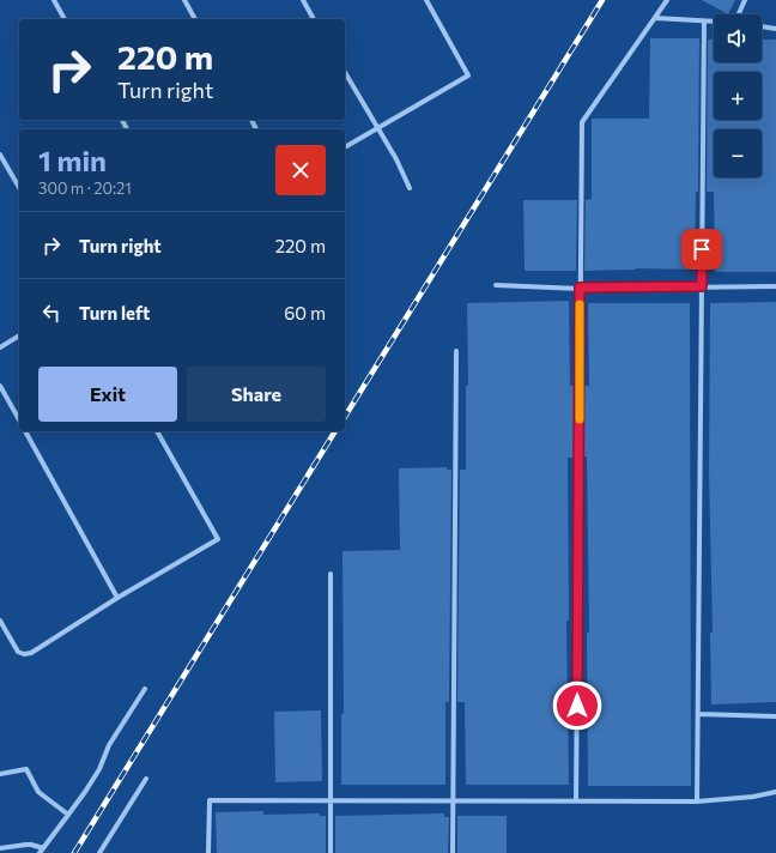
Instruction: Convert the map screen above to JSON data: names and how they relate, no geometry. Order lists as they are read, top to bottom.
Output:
{
  "page": {
    "map_buttons": ["+", "−"],
    "turn": ["220 m", "Turn right"],
    "heading": ["1 min", "300 m · 20:21"],
    "list": [
      {
        "name": "Turn right",
        "value": "220 m"
      },
      {
        "name": "Turn left",
        "value": "60 m"
      }
    ],
    "buttons": ["Exit", "Share"]
  }
}
